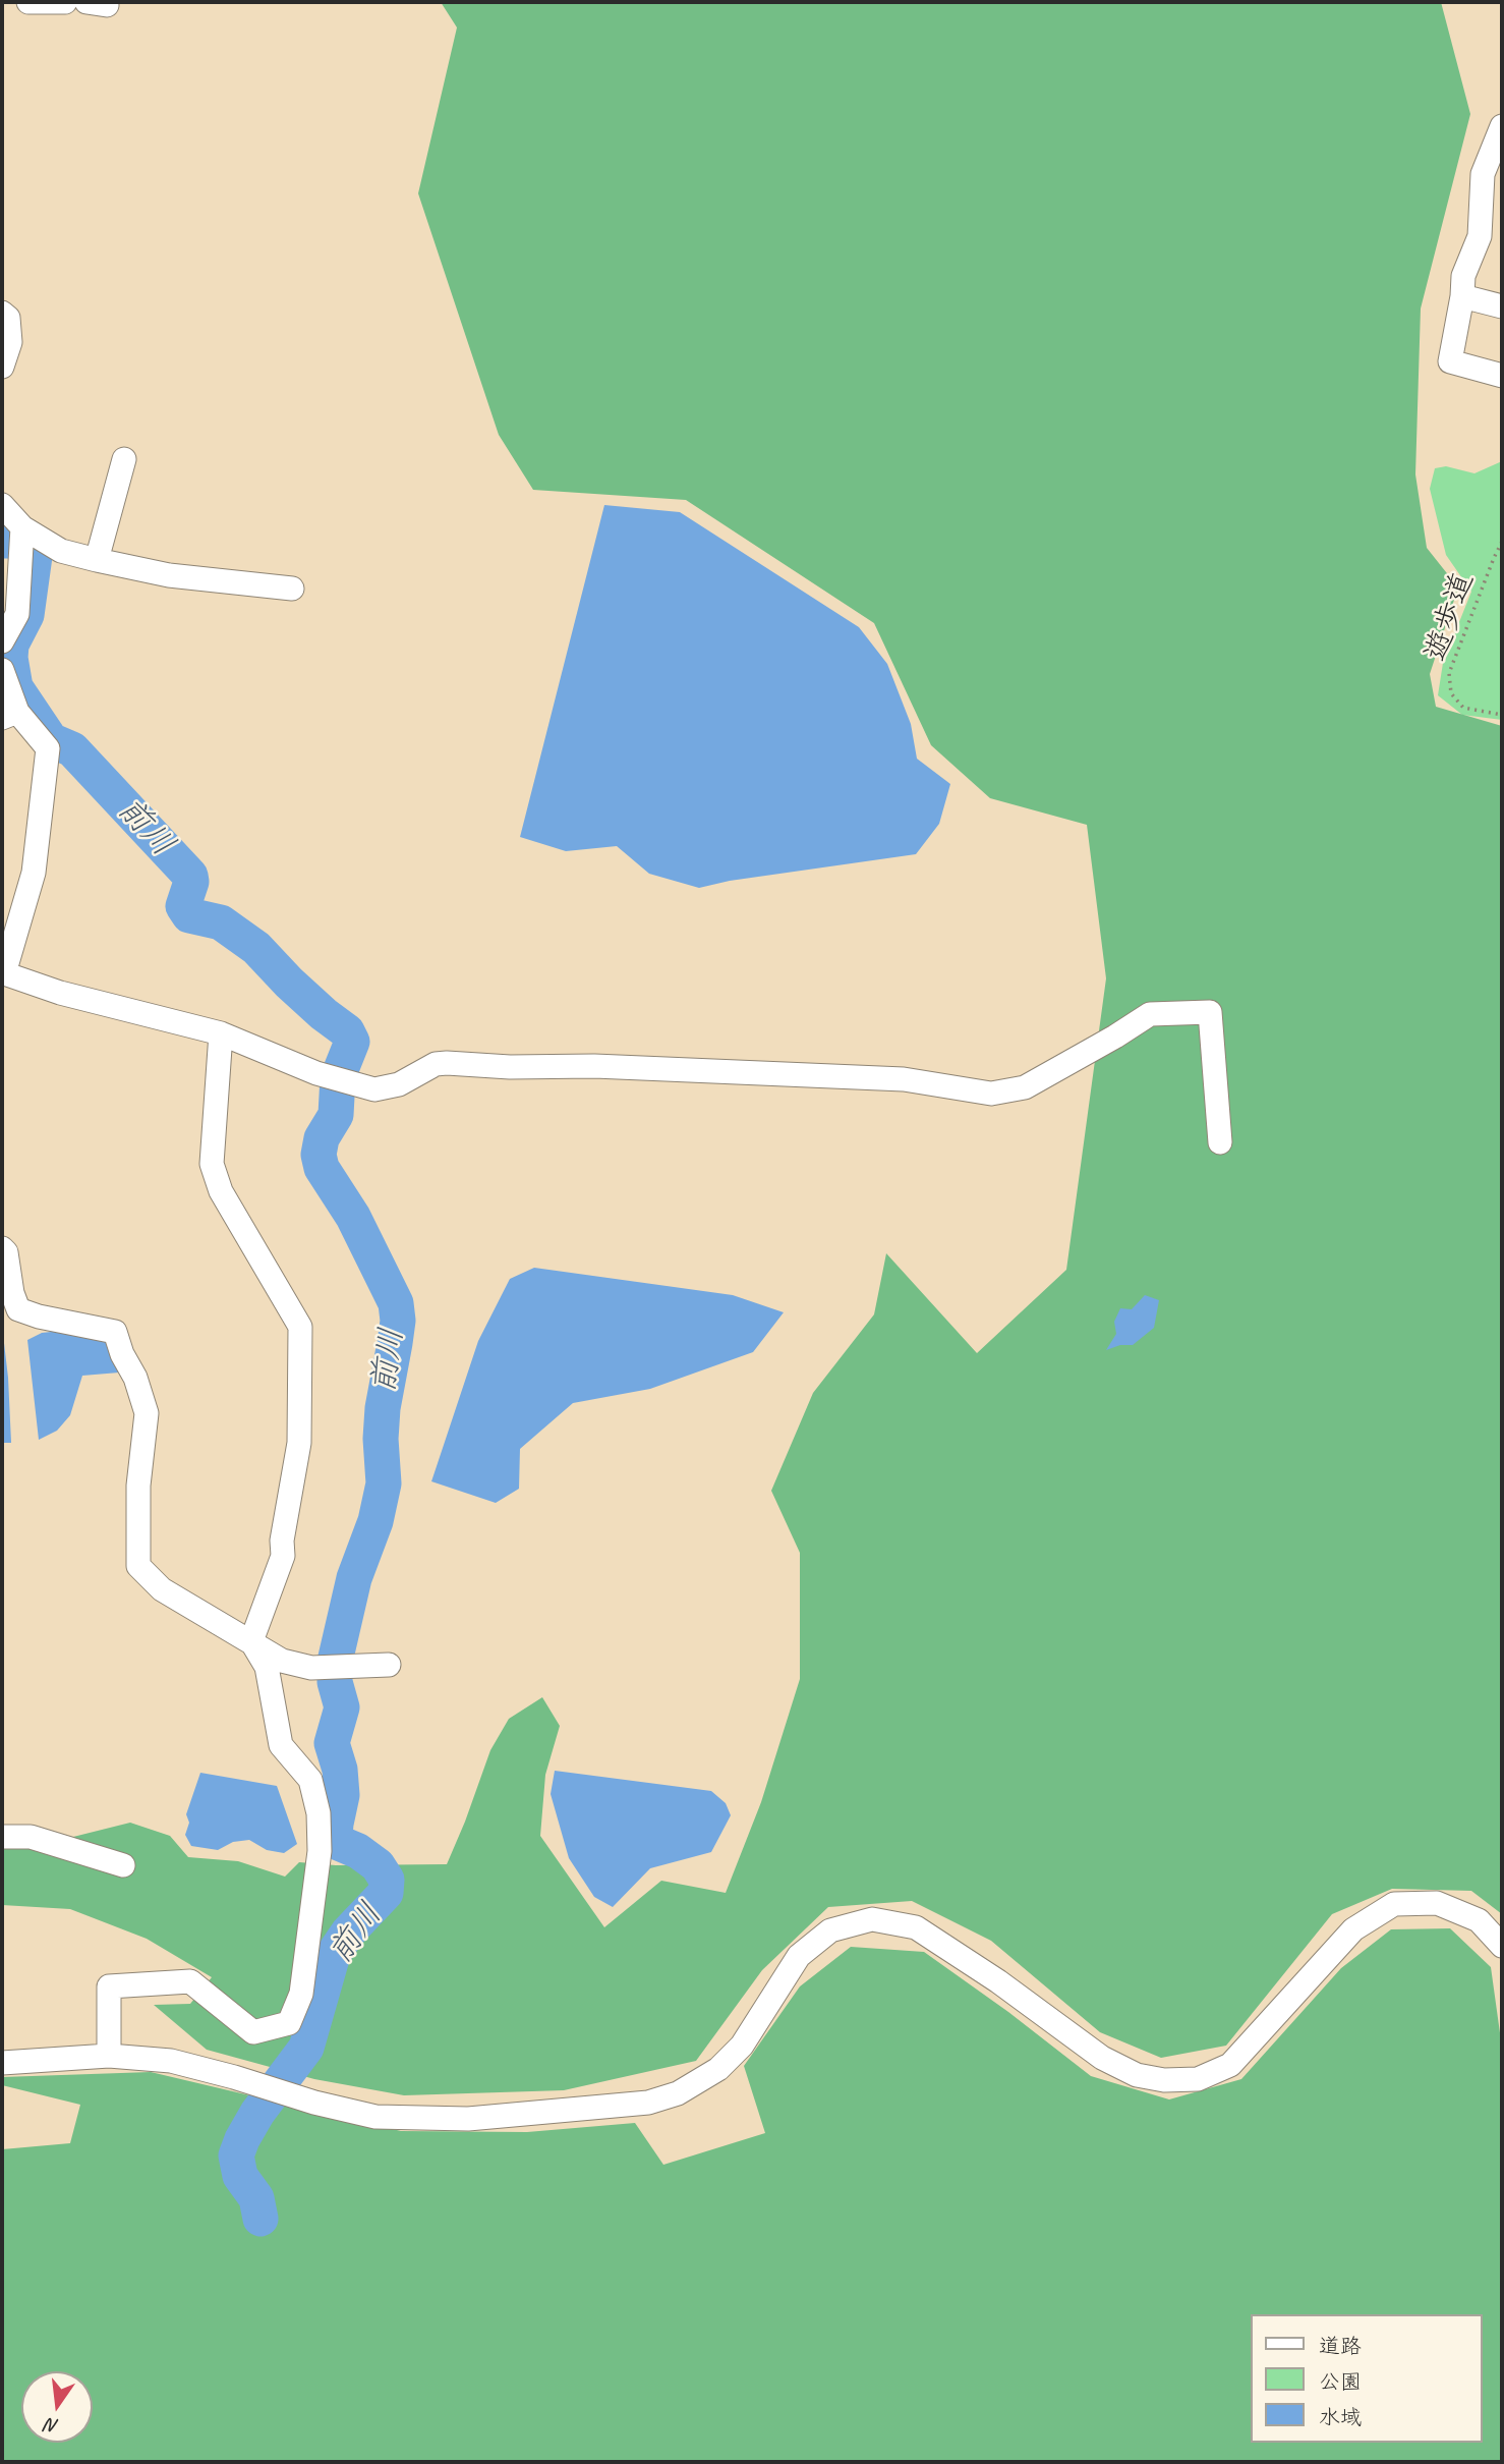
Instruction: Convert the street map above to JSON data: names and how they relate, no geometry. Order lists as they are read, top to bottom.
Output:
{
  "streets": {
    "path": ["遊歩道"]
  },
  "water": ["前川"],
  "legend": ["道路", "公園", "水域"],
  "north": "bottom"
}
